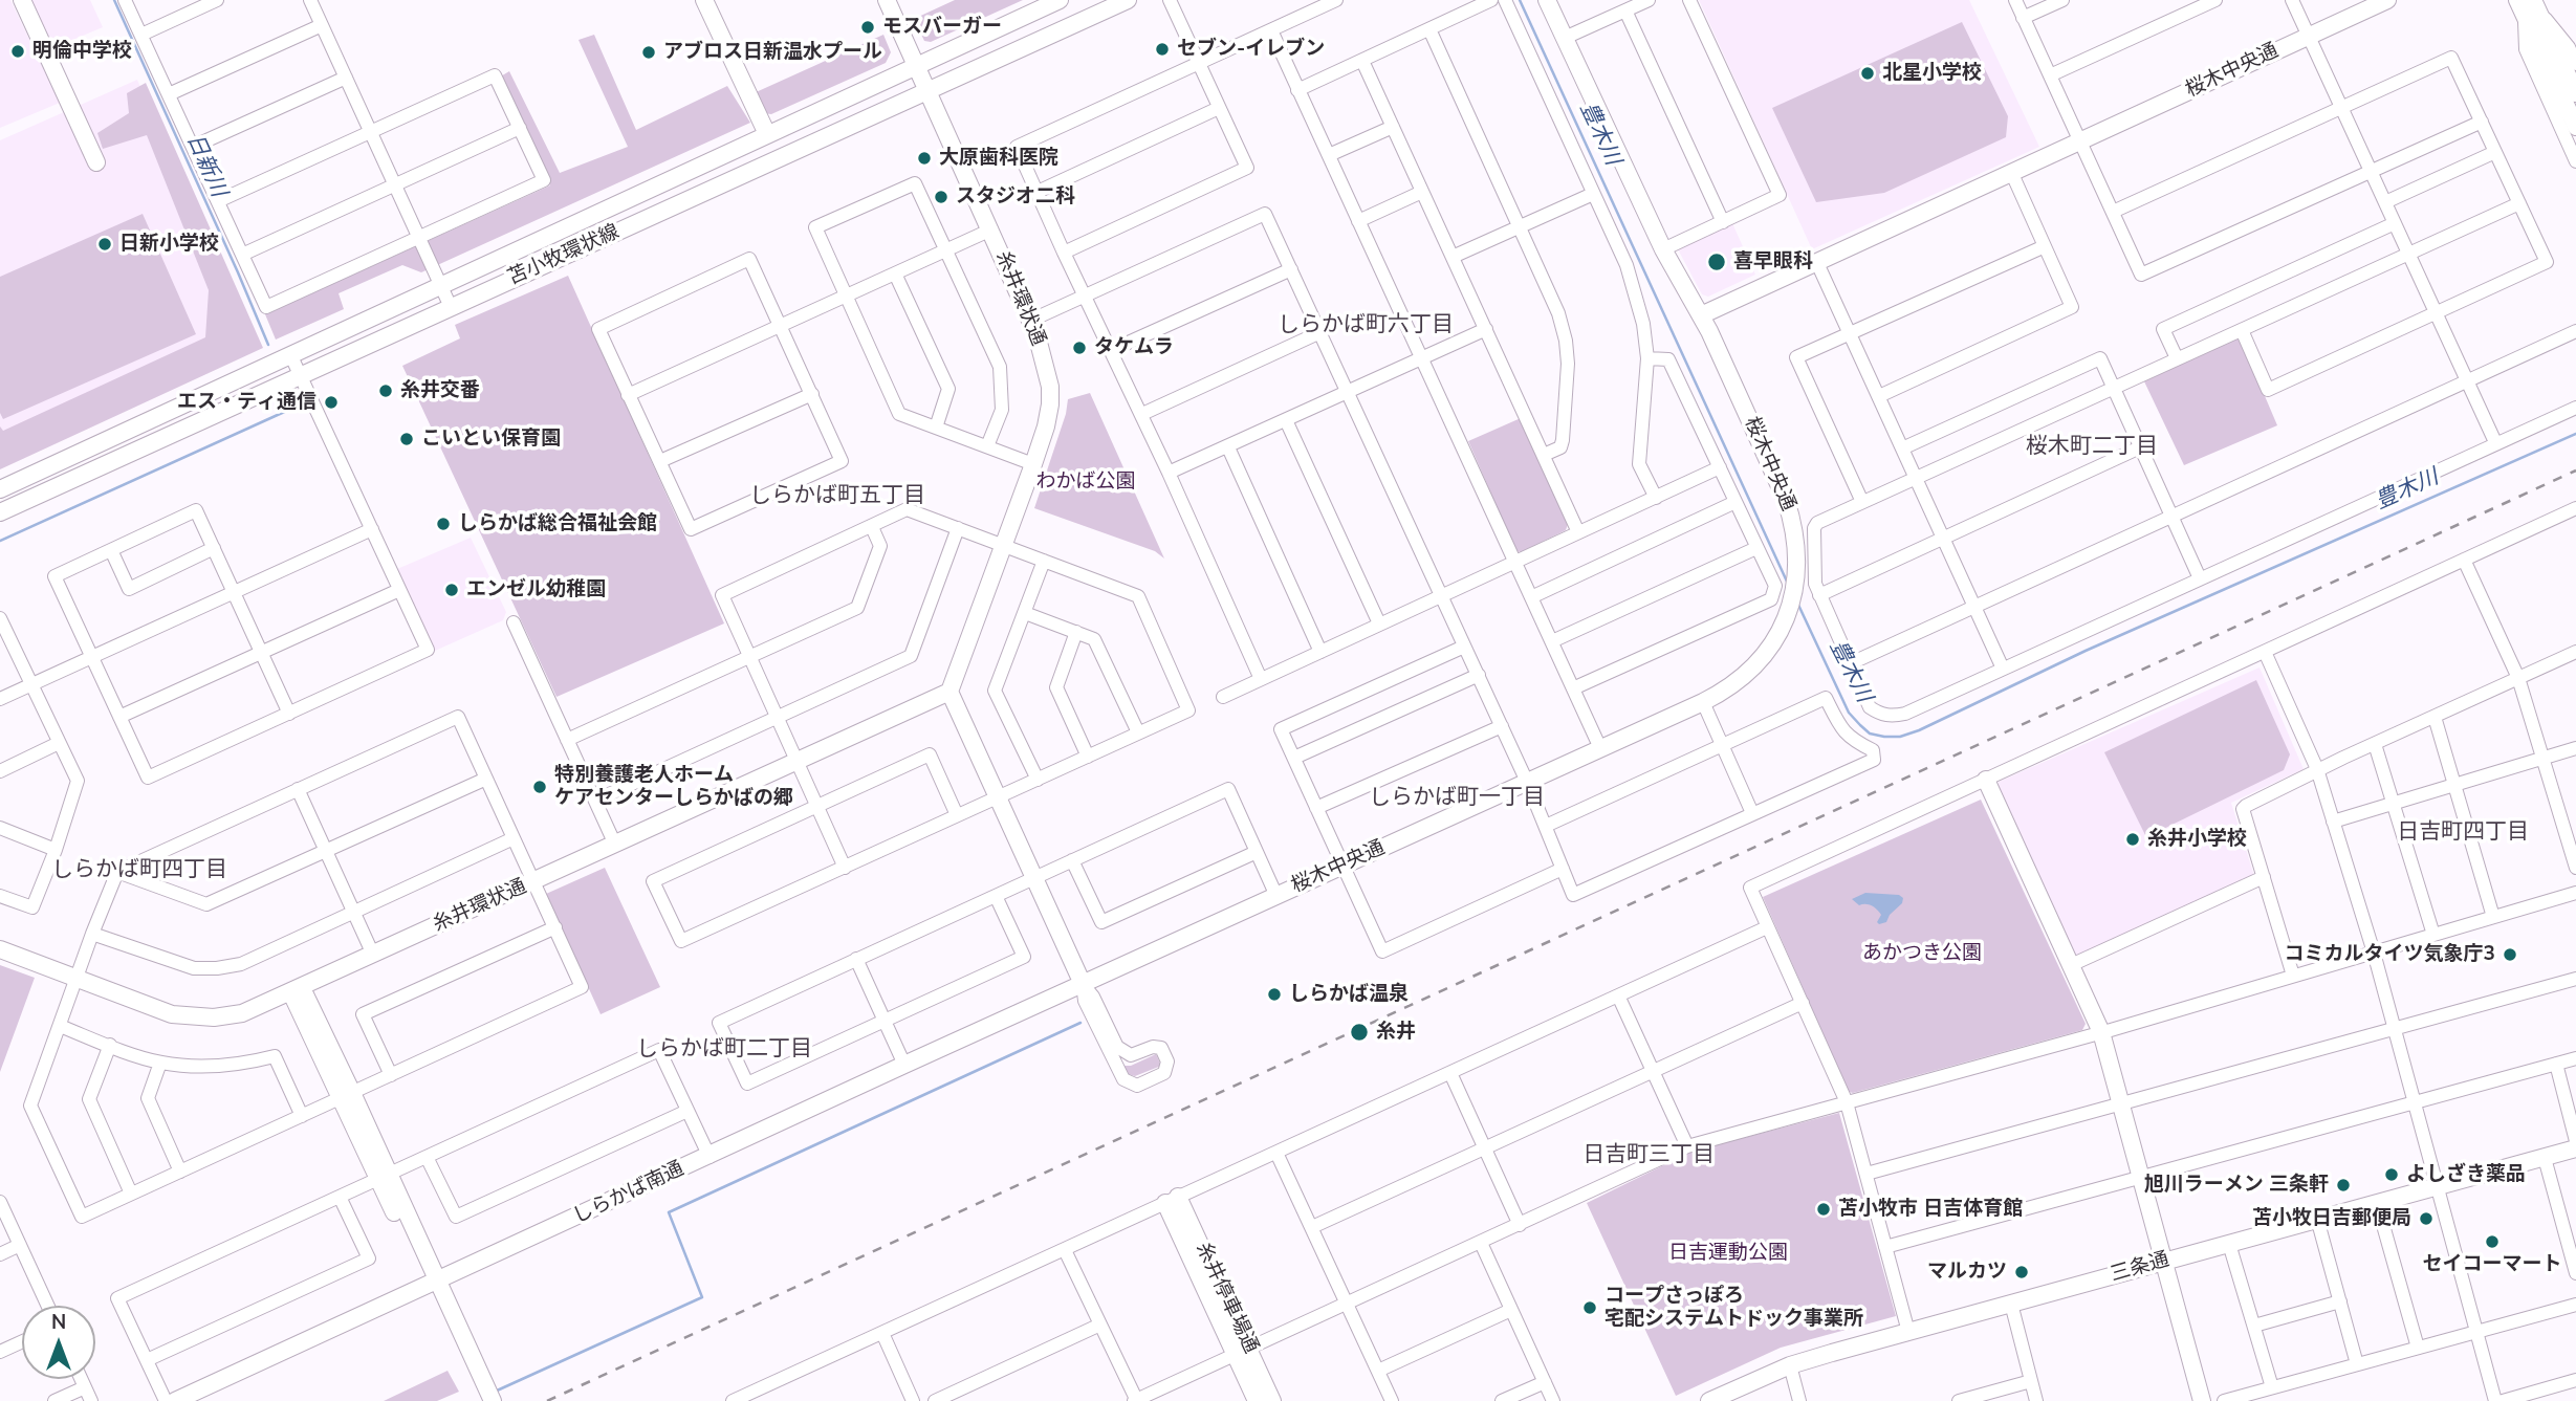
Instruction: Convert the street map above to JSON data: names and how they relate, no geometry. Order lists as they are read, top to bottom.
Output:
{
  "streets": {
    "street": [
      "桜木中央通",
      "苫小牧環状線",
      "糸井環状通",
      "しらかば南通",
      "三条通",
      "糸井停車場通"
    ]
  },
  "crossings": [
    ["桜木中央通", "しらかば南通"],
    ["苫小牧環状線", "糸井環状通"]
  ],
  "districts": [
    "しらかば町六丁目",
    "桜木町二丁目",
    "しらかば町五丁目",
    "しらかば町一丁目",
    "日吉町四丁目",
    "しらかば町四丁目",
    "しらかば町二丁目",
    "日吉町三丁目"
  ],
  "water": ["豊木川", "日新川"],
  "parks": ["わかば公園", "あかつき公園", "日吉運動公園"],
  "places": [
    "モスバーガー",
    "セブン-イレブン",
    "明倫中学校",
    "アブロス日新温水プール",
    "北星小学校",
    "大原歯科医院",
    "スタジオ二科",
    "日新小学校",
    "喜早眼科",
    "タケムラ",
    "糸井交番",
    "エス・ティ通信",
    "こいとい保育園",
    "しらかば総合福祉会館",
    "エンゼル幼稚園",
    "特別養護老人ホーム ケアセンターしらかばの郷",
    "糸井小学校",
    "コミカルタイツ気象庁3",
    "しらかば温泉",
    "糸井",
    "よしざき薬品",
    "旭川ラーメン 三条軒",
    "苫小牧市 日吉体育館",
    "苫小牧日吉郵便局",
    "セイコーマート",
    "マルカツ",
    "コープさっぽろ 宅配システムトドック事業所"
  ],
  "north": "top"
}
